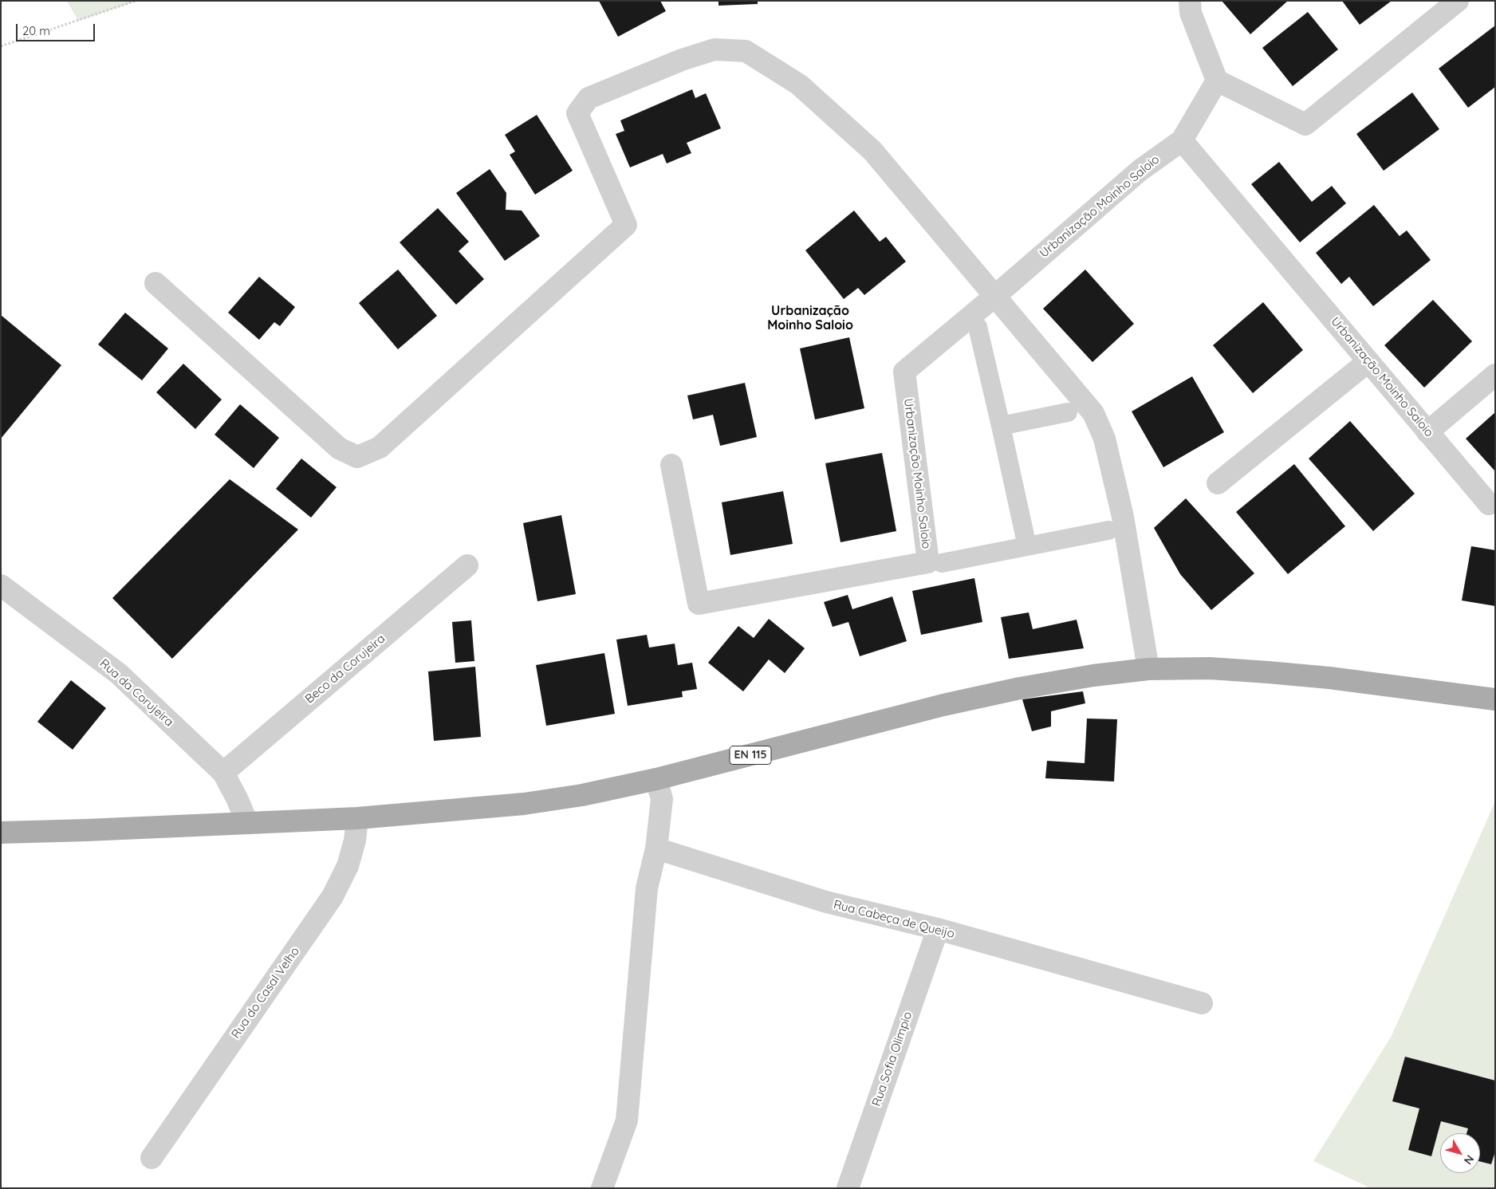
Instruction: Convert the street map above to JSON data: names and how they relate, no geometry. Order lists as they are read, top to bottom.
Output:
{
  "streets": {
    "main road": ["EN 115"],
    "street": [
      "Urbanização Moinho Saloio",
      "Beco da Corujeira",
      "Rua da Corujeira",
      "Rua Cabeça de Queijo",
      "Rua do Casal Velho",
      "Rua Sofia Olimpio"
    ]
  },
  "crossings": [
    ["Beco da Corujeira", "Rua da Corujeira"],
    ["Rua da Corujeira", "EN 115"],
    ["EN 115", "Rua do Casal Velho"],
    ["Rua Cabeça de Queijo", "Rua Sofia Olimpio"]
  ],
  "districts": ["Urbanização Moinho Saloio"],
  "scale_bar": "20 m",
  "north": "bottom right"
}
